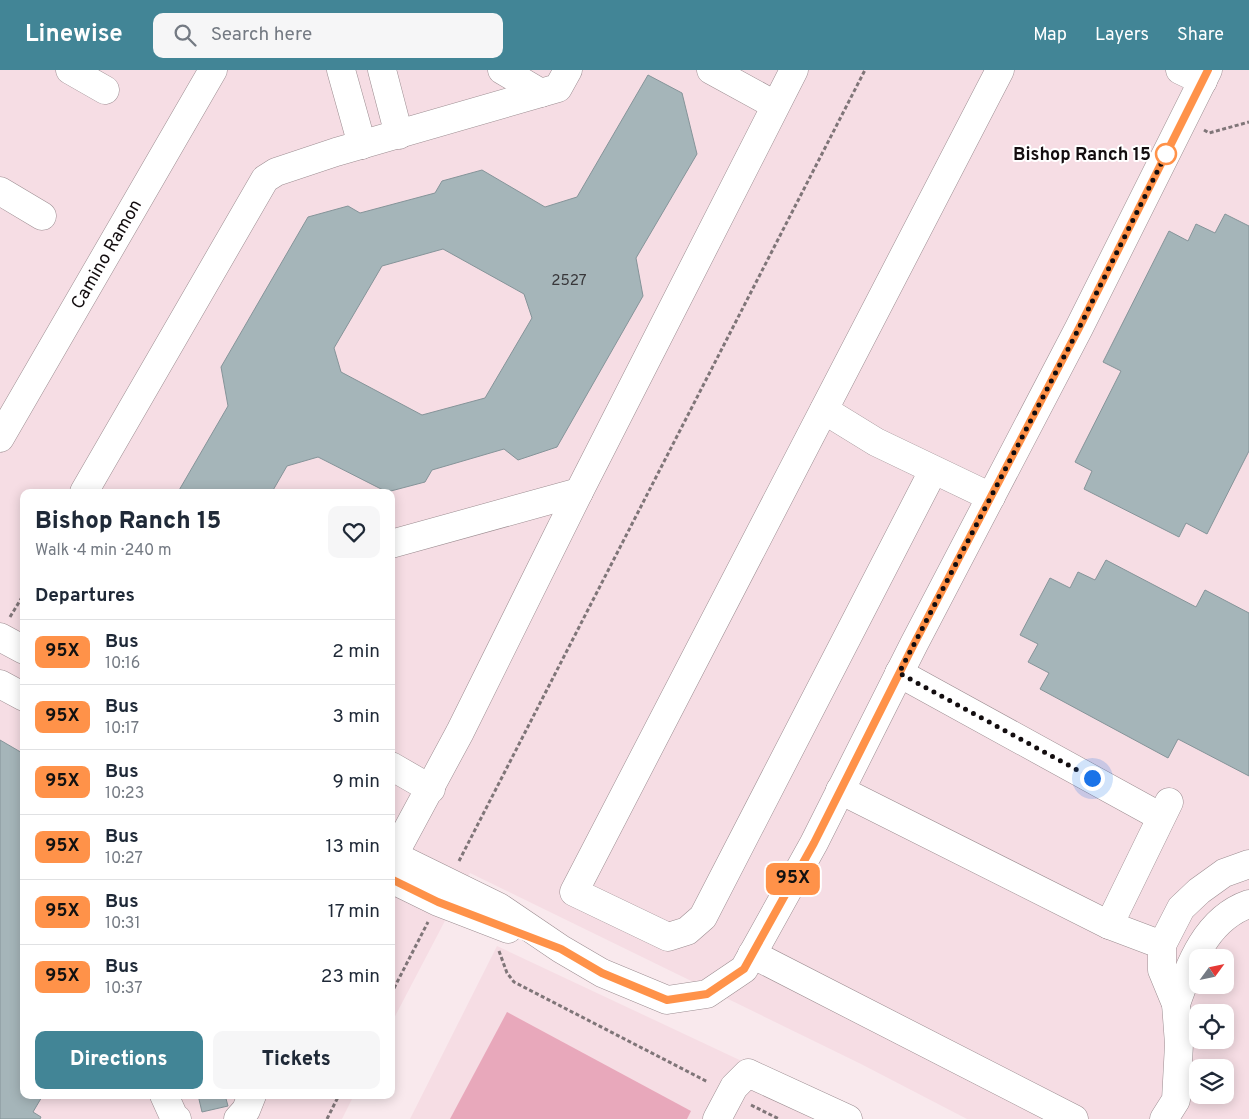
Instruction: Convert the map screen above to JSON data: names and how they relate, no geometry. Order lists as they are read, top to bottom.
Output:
{
  "streets": {
    "street": ["Camino Ramon"]
  },
  "places": ["Bishop Ranch 15"],
  "lines": ["bus line 95X"],
  "house_numbers": ["2527"],
  "north": "top right",
  "page": {
    "header": "Linewise",
    "search": "Search here",
    "nav": ["Map", "Layers", "Share"],
    "on_map": "95X",
    "heading": [
      ["Bishop Ranch 15", "Walk · 4 min · 240 m"],
      "Departures"
    ],
    "list": [
      {
        "mark": "95X",
        "name": "Bus",
        "note": "10:16",
        "value": "2 min"
      },
      {
        "mark": "95X",
        "name": "Bus",
        "note": "10:17",
        "value": "3 min"
      },
      {
        "mark": "95X",
        "name": "Bus",
        "note": "10:23",
        "value": "9 min"
      },
      {
        "mark": "95X",
        "name": "Bus",
        "note": "10:27",
        "value": "13 min"
      },
      {
        "mark": "95X",
        "name": "Bus",
        "note": "10:31",
        "value": "17 min"
      },
      {
        "mark": "95X",
        "name": "Bus",
        "note": "10:37",
        "value": "23 min"
      }
    ],
    "buttons": ["Directions", "Tickets"]
  }
}
